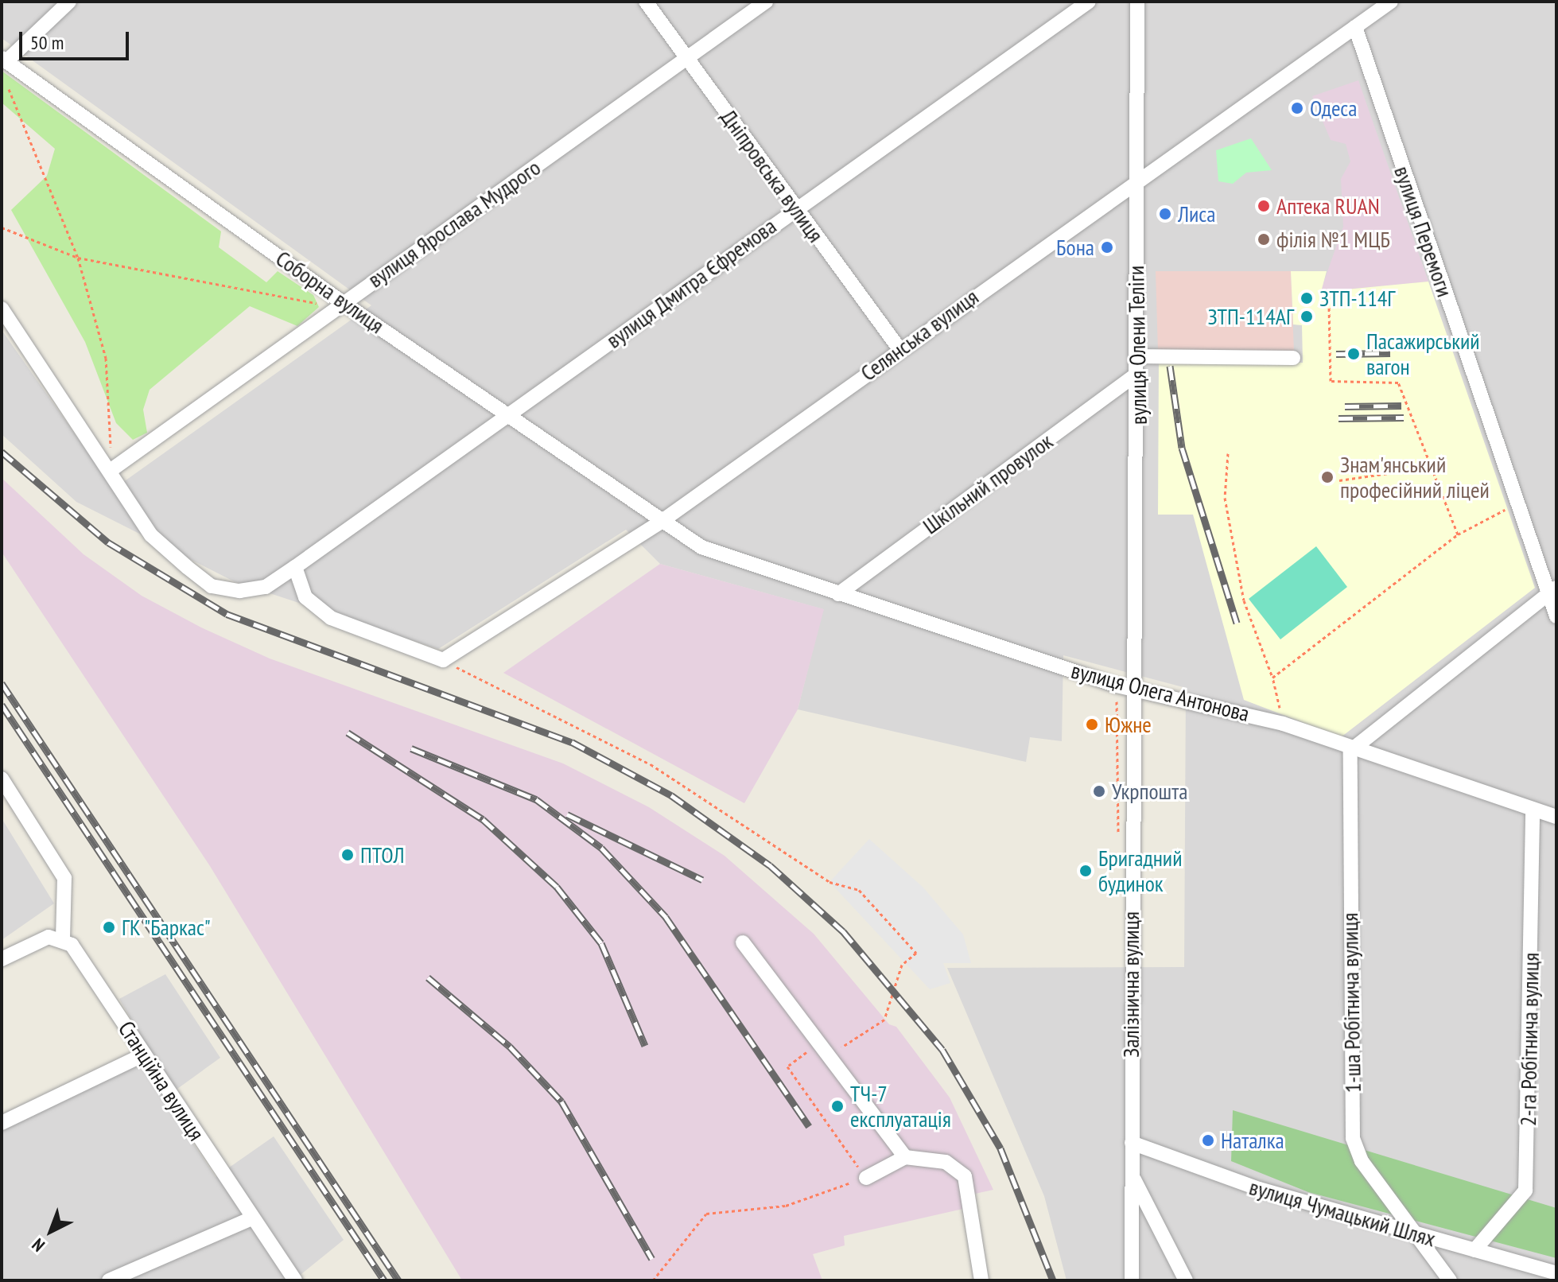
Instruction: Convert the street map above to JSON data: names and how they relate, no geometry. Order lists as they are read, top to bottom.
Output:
{
  "streets": {
    "street": [
      "Дніпровська вулиця",
      "вулиця Ярослава Мудрого",
      "вулиця Перемоги",
      "вулиця Дмитра Єфремова",
      "Соборна вулиця",
      "Селянська вулиця",
      "вулиця Олени Теліги",
      "Шкільний провулок",
      "вулиця Олега Антонова",
      "Залізнична вулиця",
      "1-ша Робітнича вулиця",
      "2-га Робітнича вулиця",
      "Станційна вулиця",
      "вулиця Чумацький Шлях"
    ]
  },
  "crossings": [
    ["Дніпровська вулиця", "вулиця Ярослава Мудрого"],
    ["Дніпровська вулиця", "вулиця Дмитра Єфремова"],
    ["Дніпровська вулиця", "Селянська вулиця"],
    ["вулиця Ярослава Мудрого", "вулиця Дмитра Єфремова"],
    ["вулиця Ярослава Мудрого", "Соборна вулиця"],
    ["вулиця Перемоги", "Селянська вулиця"],
    ["вулиця Дмитра Єфремова", "Соборна вулиця"],
    ["Соборна вулиця", "Селянська вулиця"],
    ["Соборна вулиця", "вулиця Олега Антонова"],
    ["Селянська вулиця", "вулиця Олени Теліги"],
    ["Селянська вулиця", "вулиця Олега Антонова"],
    ["вулиця Олени Теліги", "Шкільний провулок"],
    ["вулиця Олени Теліги", "вулиця Олега Антонова"],
    ["вулиця Олени Теліги", "Залізнична вулиця"],
    ["Шкільний провулок", "вулиця Олега Антонова"],
    ["вулиця Олега Антонова", "Залізнична вулиця"],
    ["вулиця Олега Антонова", "1-ша Робітнича вулиця"],
    ["вулиця Олега Антонова", "2-га Робітнича вулиця"],
    ["Залізнична вулиця", "вулиця Чумацький Шлях"],
    ["1-ша Робітнича вулиця", "вулиця Чумацький Шлях"],
    ["2-га Робітнича вулиця", "вулиця Чумацький Шлях"]
  ],
  "places": [
    "Одеса",
    "Аптека RUAN",
    "Лиса",
    "філія №1 МЦБ",
    "Бона",
    "ЗТП-114Г",
    "ЗТП-114АГ",
    "Пасажирський вагон",
    "Знам'янський професійний ліцей",
    "Южне",
    "Укрпошта",
    "ПТОЛ",
    "Бригадний будинок",
    "ГК \"Баркас\"",
    "ТЧ-7 експлуатація",
    "Наталка"
  ],
  "scale_bar": "50 m",
  "north": "bottom left"
}
